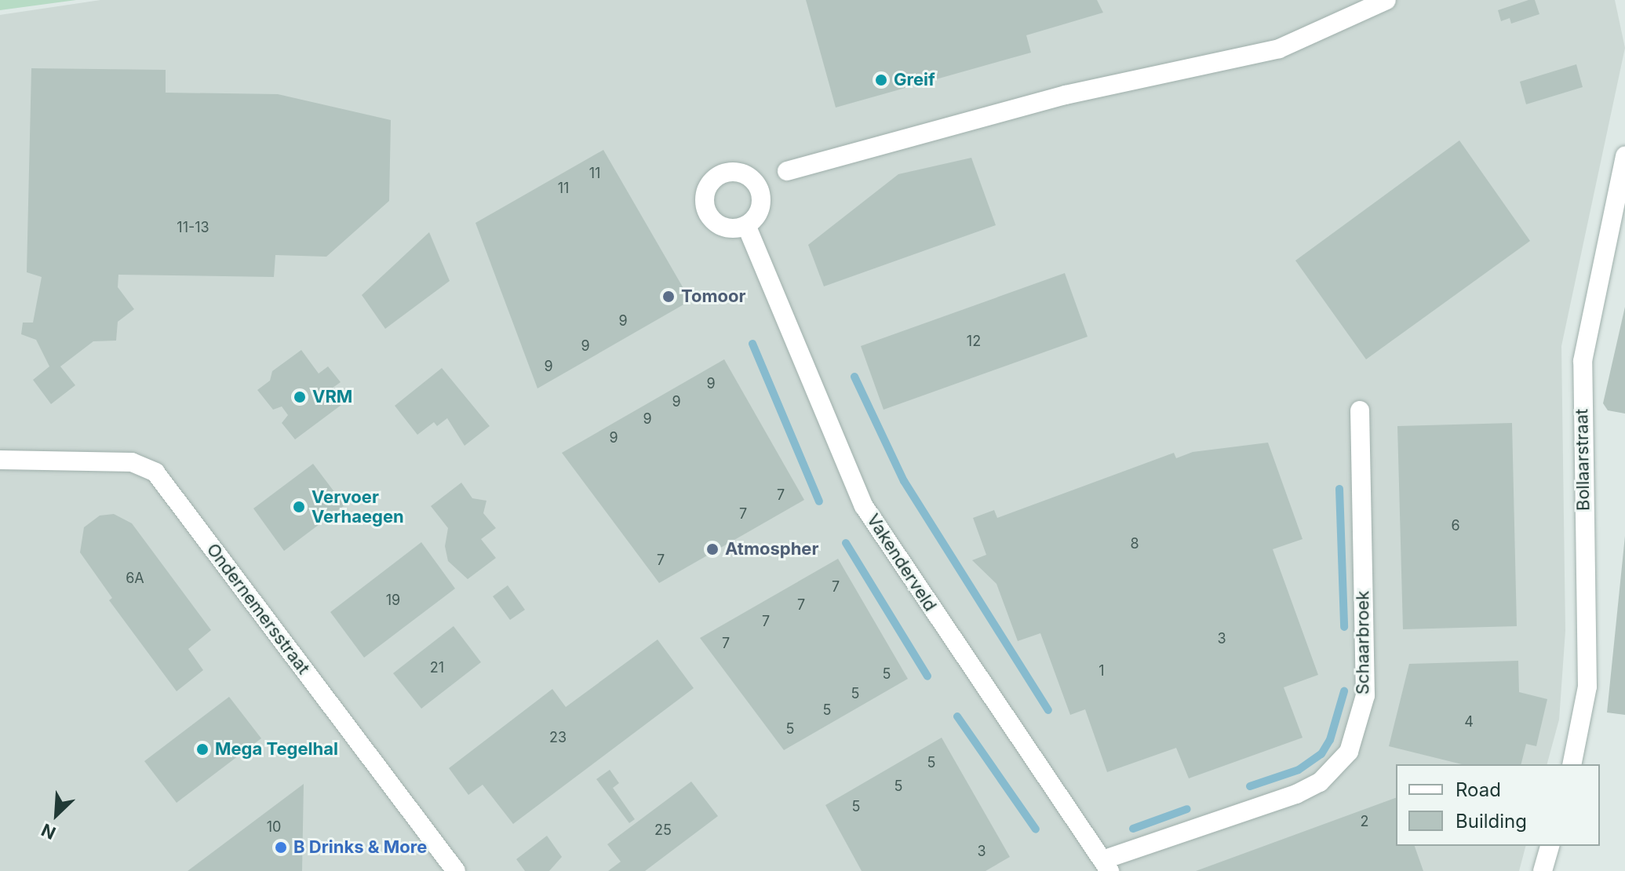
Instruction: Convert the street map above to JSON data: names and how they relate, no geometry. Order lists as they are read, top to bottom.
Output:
{
  "streets": {
    "street": [
      "Bollaarstraat",
      "Vakenderveld",
      "Ondernemersstraat",
      "Schaarbroek"
    ]
  },
  "crossings": [
    ["Vakenderveld", "Schaarbroek"]
  ],
  "places": [
    "Greif",
    "Tomoor",
    "VRM",
    "Vervoer Verhaegen",
    "Atmospher",
    "Mega Tegelhal",
    "B Drinks & More"
  ],
  "house_numbers": [
    "11",
    "11",
    "11-13",
    "9",
    "12",
    "9",
    "9",
    "9",
    "9",
    "9",
    "9",
    "7",
    "7",
    "6",
    "8",
    "7",
    "6A",
    "7",
    "19",
    "7",
    "7",
    "3",
    "7",
    "21",
    "1",
    "5",
    "5",
    "5",
    "4",
    "5",
    "23",
    "5",
    "5",
    "5",
    "2",
    "10",
    "25",
    "3"
  ],
  "legend": ["Road", "Building"],
  "north": "bottom left"
}
